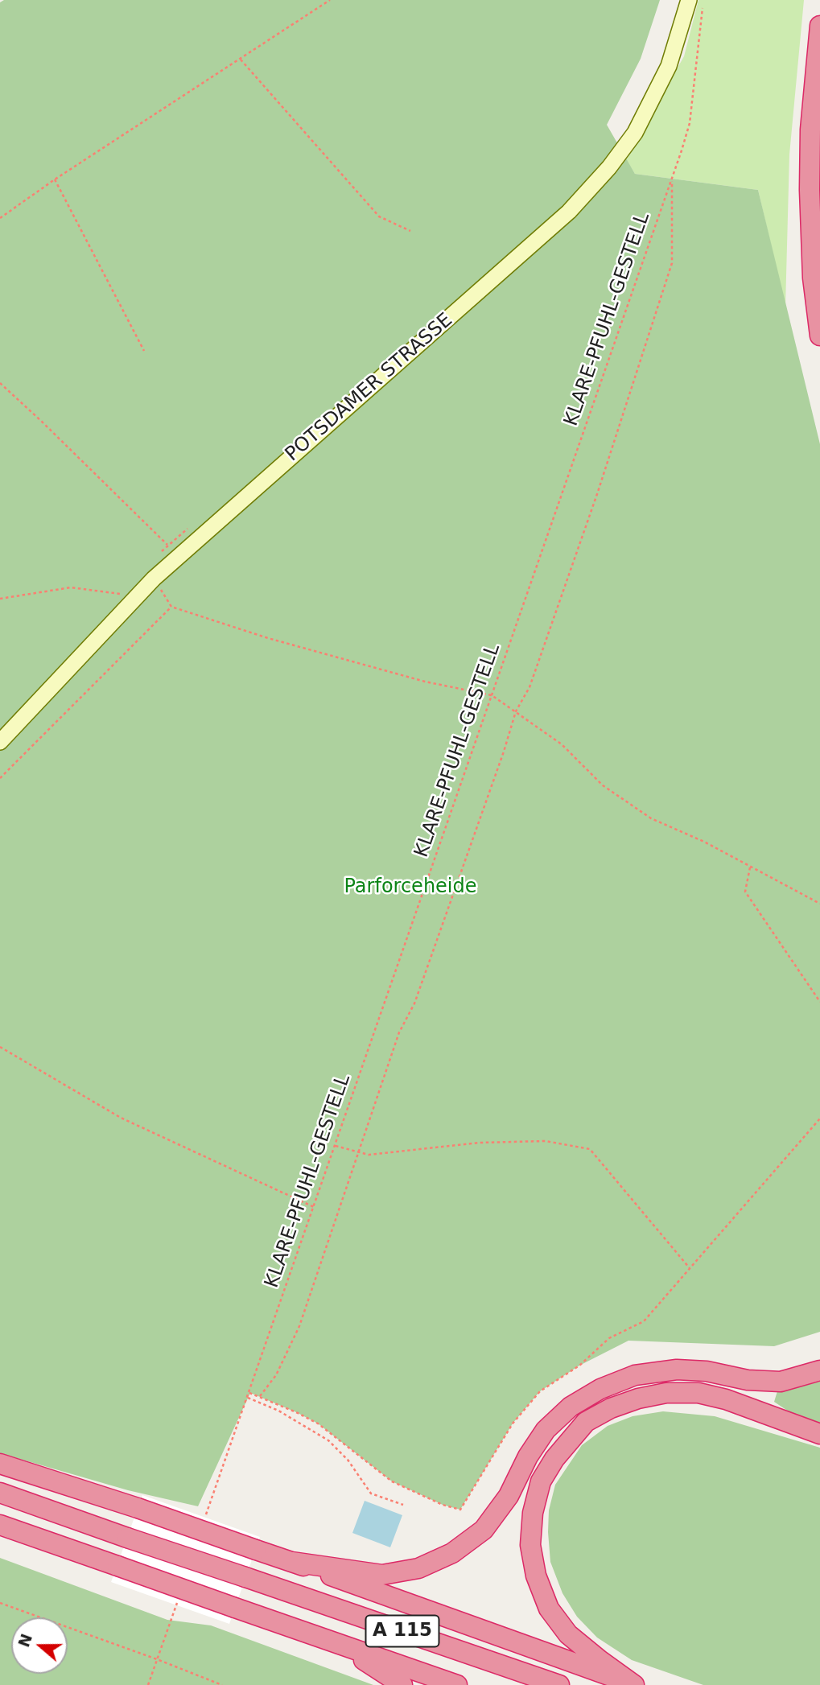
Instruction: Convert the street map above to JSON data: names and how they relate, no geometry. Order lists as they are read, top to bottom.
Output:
{
  "streets": {
    "highway": ["A 115"],
    "street": ["POTSDAMER STRASSE"],
    "path": ["KLARE-PFUHL-GESTELL"]
  },
  "parks": ["Parforceheide"],
  "north": "left"
}
